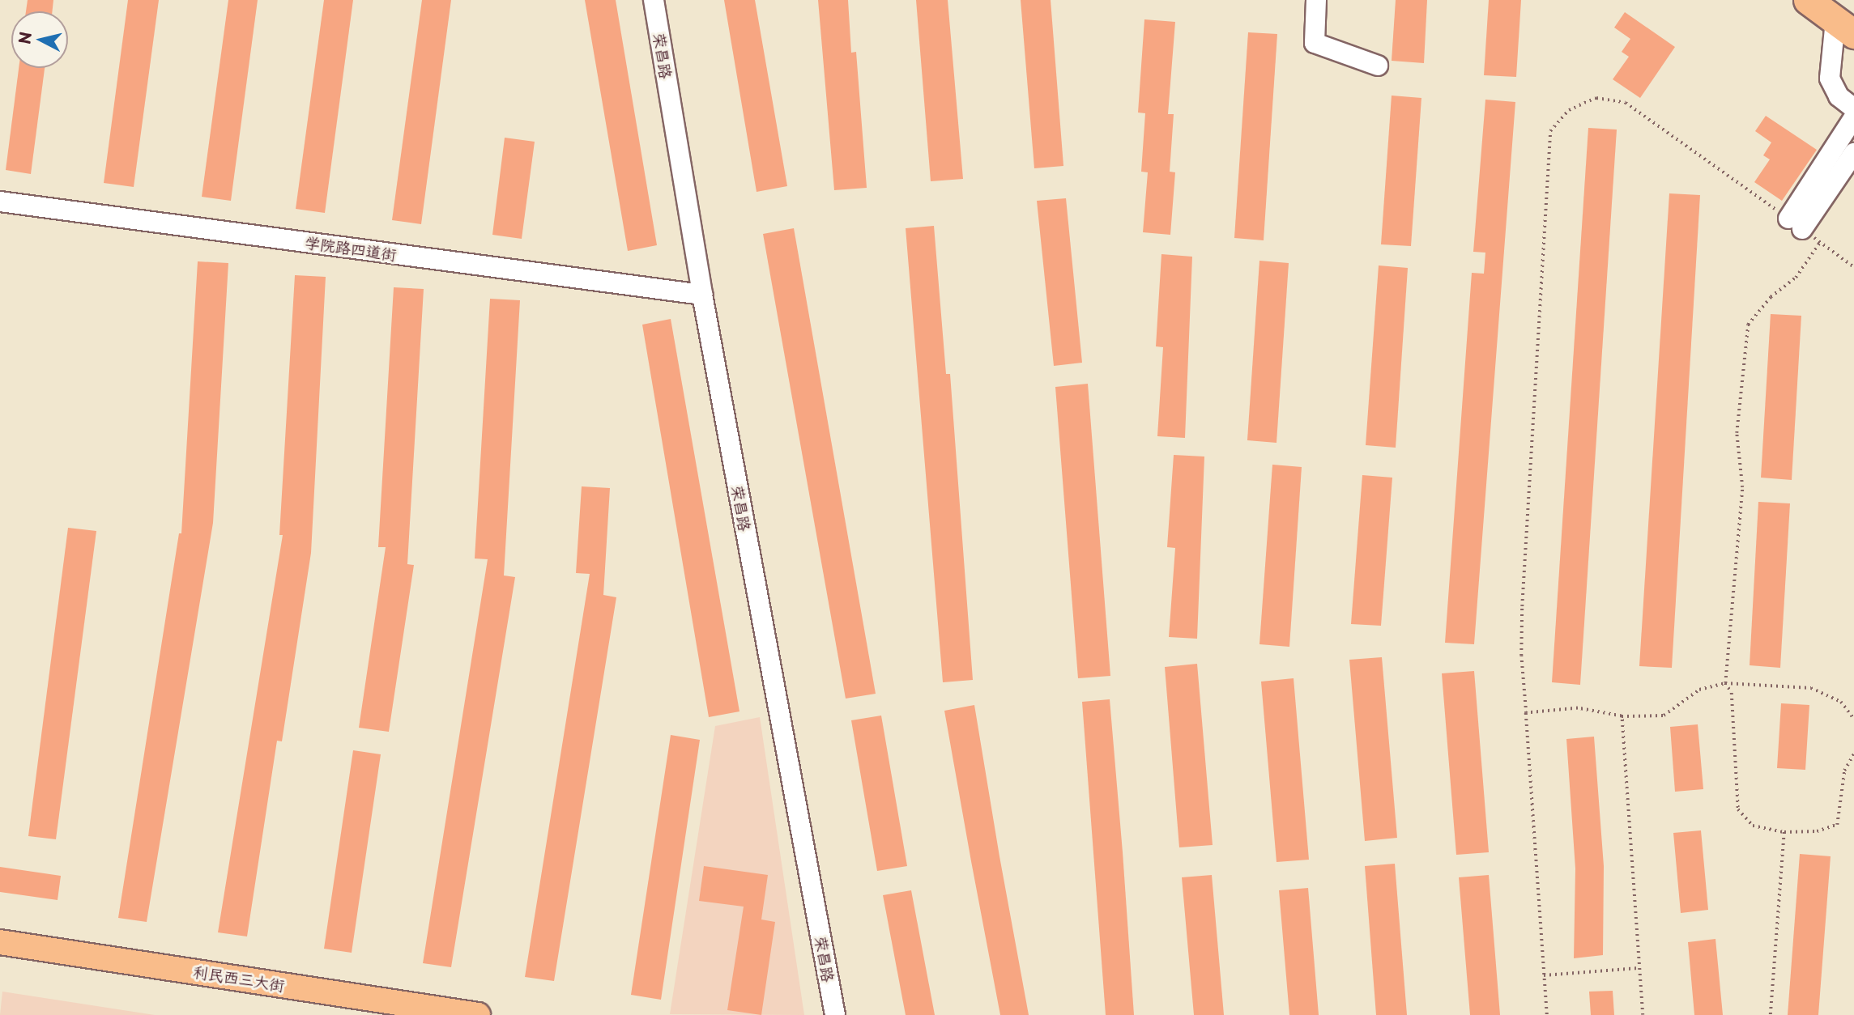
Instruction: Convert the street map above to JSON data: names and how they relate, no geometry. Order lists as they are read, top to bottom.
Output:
{
  "streets": {
    "main road": ["利民西三大街"],
    "street": ["荣昌路", "学院路四道街"]
  },
  "crossings": [
    ["荣昌路", "学院路四道街"]
  ],
  "north": "left"
}
